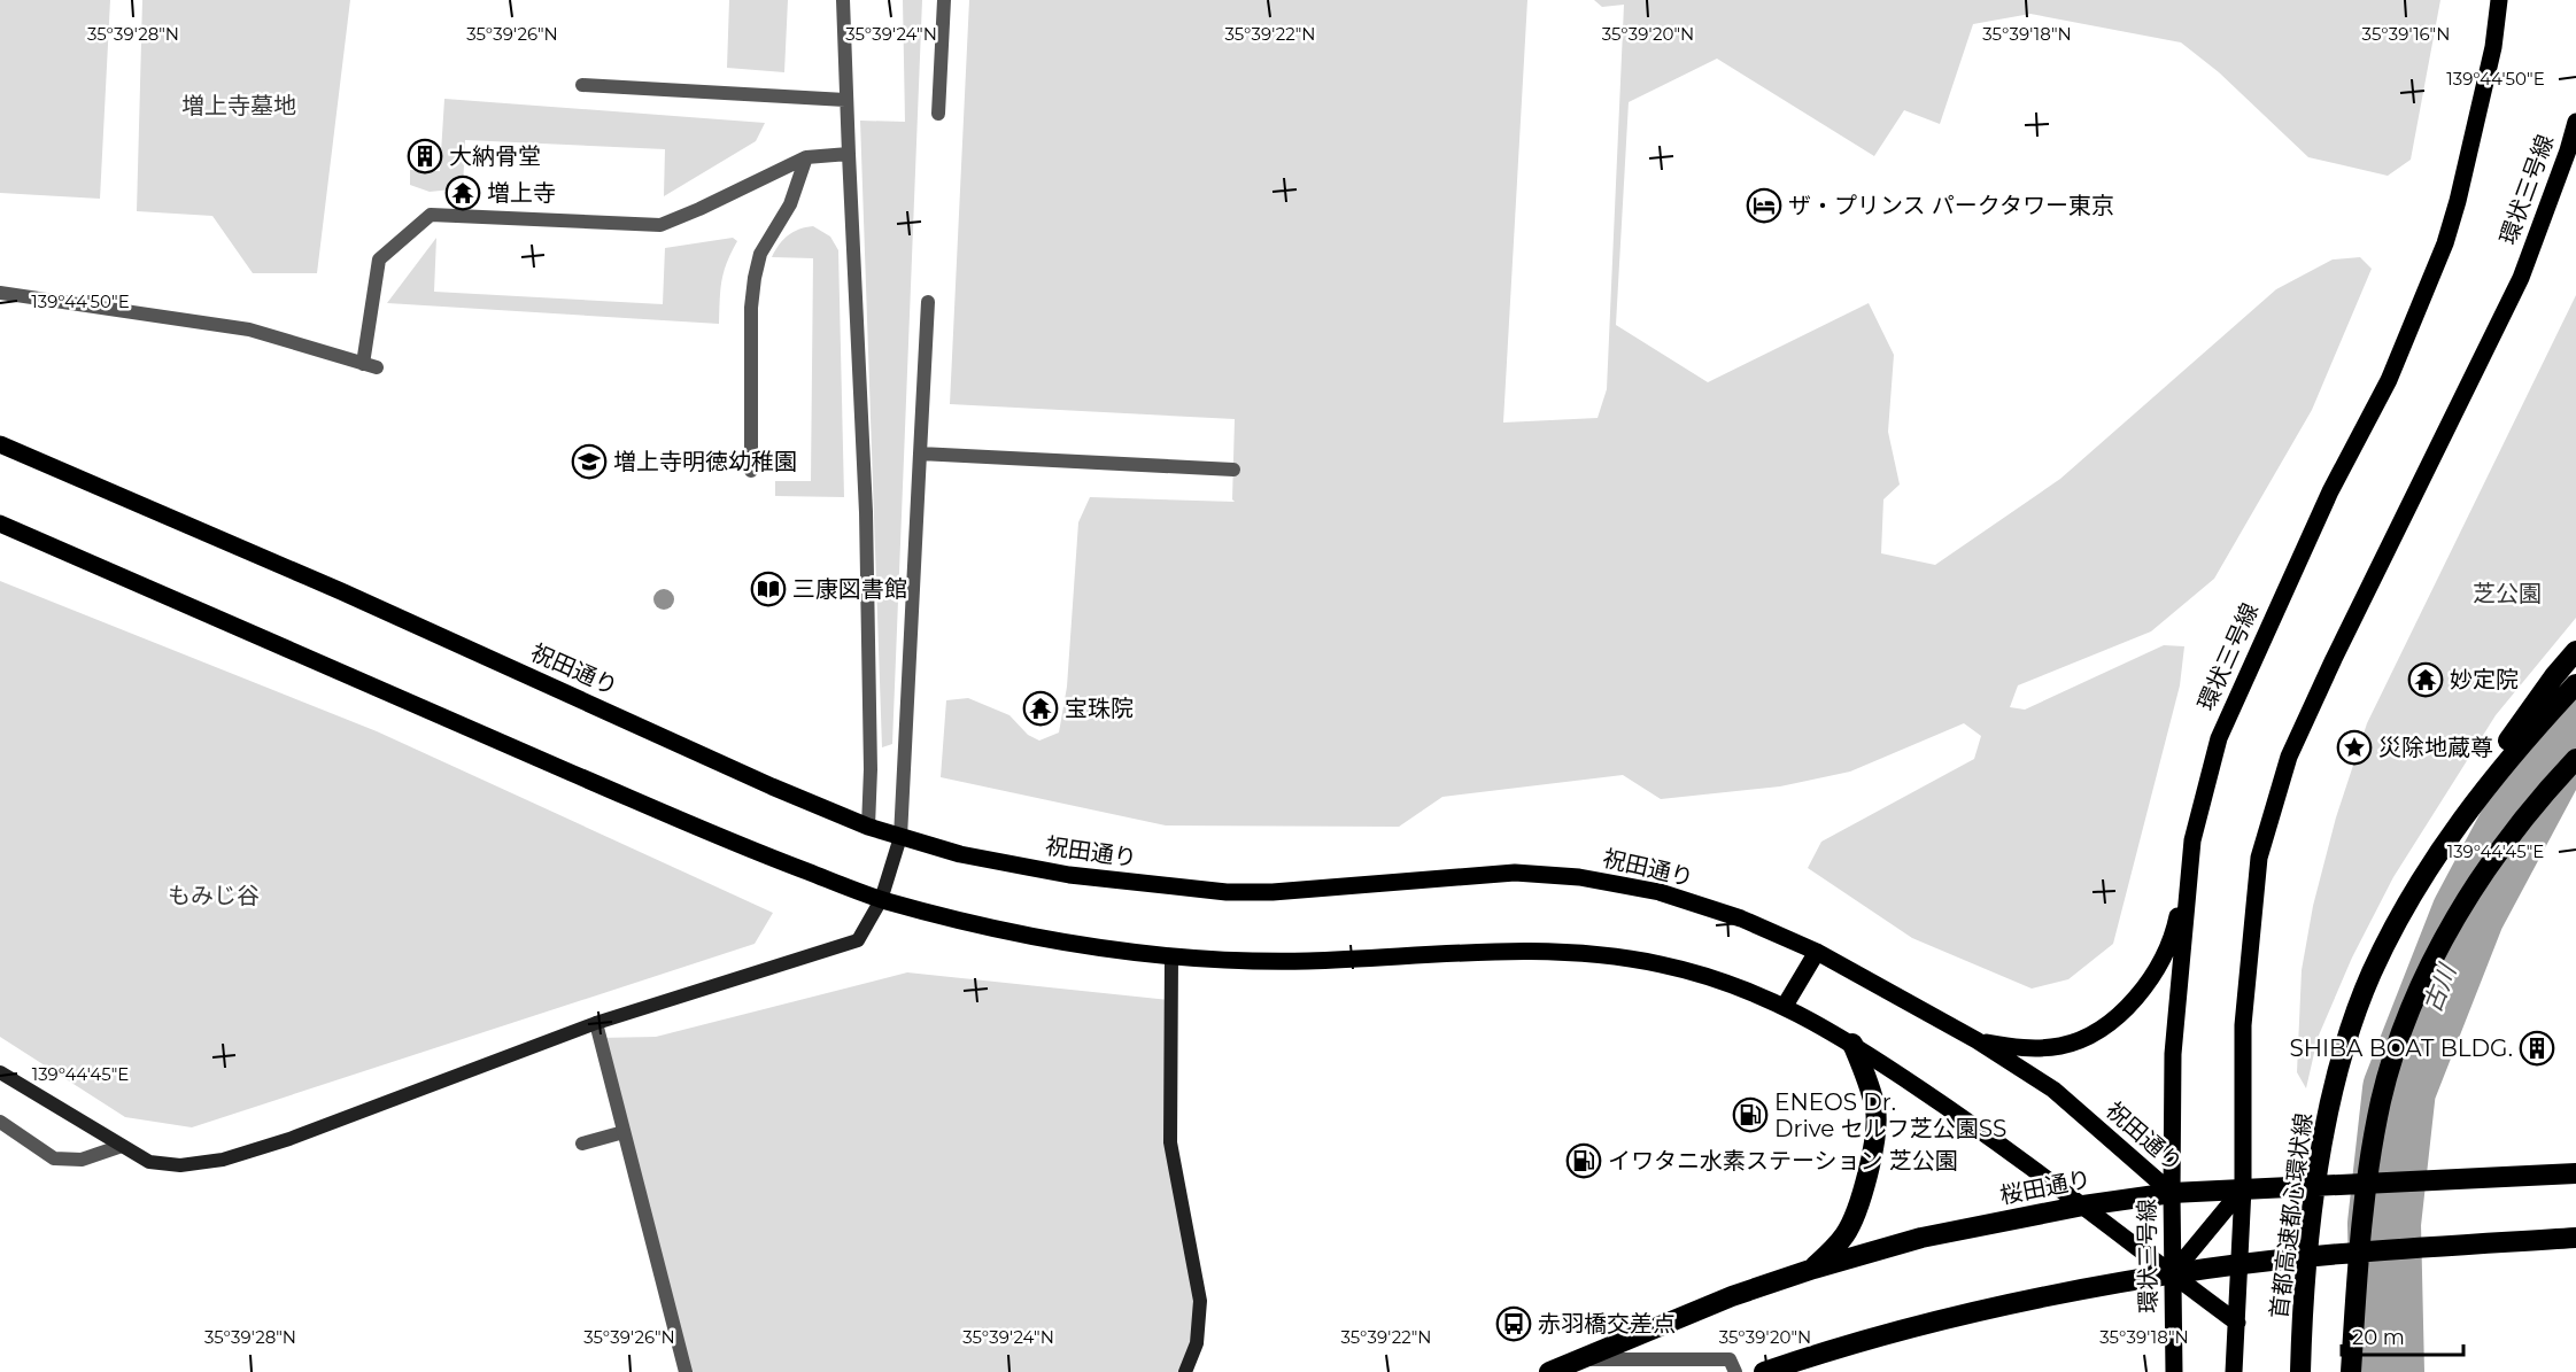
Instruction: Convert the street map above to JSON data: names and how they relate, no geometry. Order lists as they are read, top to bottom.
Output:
{
  "streets": {
    "highway": ["桜田通り", "首都高速都心環状線"],
    "main road": ["環状三号線", "祝田通り"]
  },
  "crossings": [
    ["環状三号線", "祝田通り"],
    ["環状三号線", "桜田通り"],
    ["祝田通り", "桜田通り"]
  ],
  "water": ["古川"],
  "parks": ["増上寺墓地", "芝公園", "もみじ谷"],
  "places": {
    "building": ["大納骨堂", "SHIBA BOAT BLDG."],
    "temple": ["増上寺", "妙定院", "宝珠院"],
    "hotel": ["ザ・プリンス パークタワー東京"],
    "school or university": ["増上寺明徳幼稚園"],
    "library": ["三康図書館"],
    "place": ["災除地蔵尊"],
    "fuel station": ["ENEOS Dr. Drive セルフ芝公園SS", "イワタニ水素ステーション 芝公園"],
    "bus stop": ["赤羽橋交差点"]
  },
  "scale_bar": "20 m",
  "coordinates": [
    "35°39'28\"N",
    "35°39'26\"N",
    "35°39'24\"N",
    "35°39'22\"N",
    "35°39'20\"N",
    "35°39'18\"N",
    "35°39'16\"N",
    "139°44'50\"E",
    "139°44'45\"E"
  ]
}
